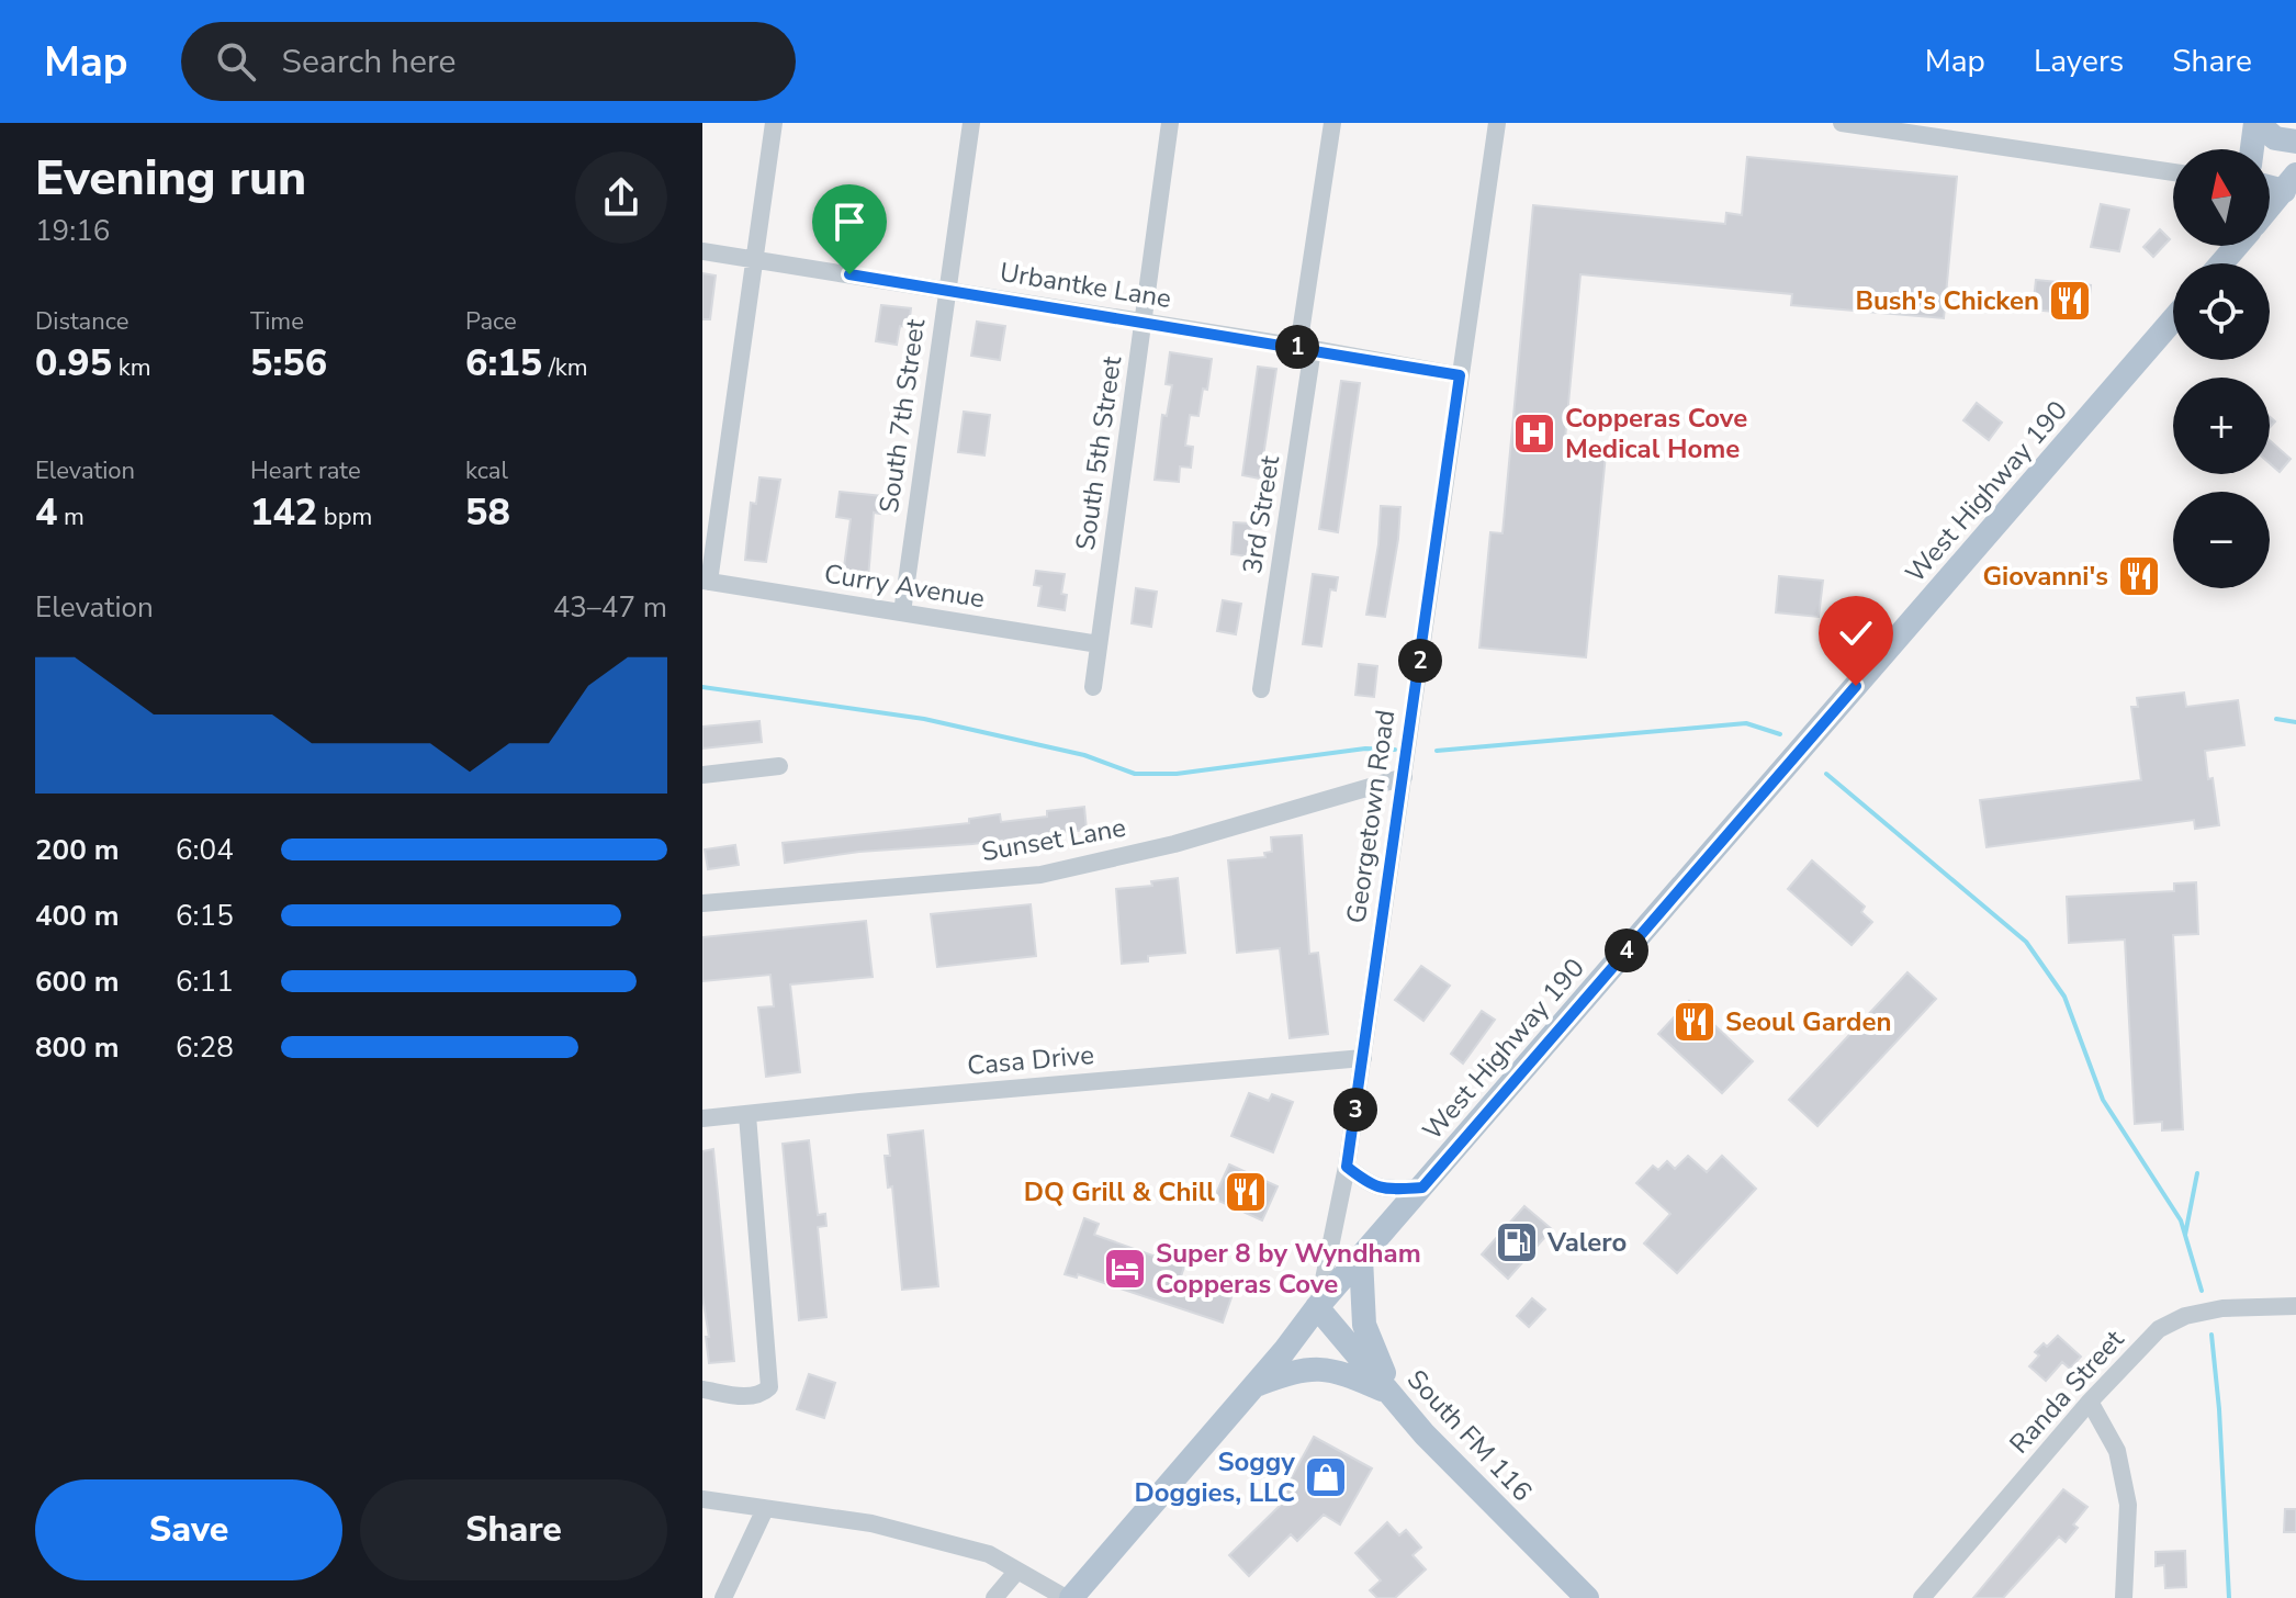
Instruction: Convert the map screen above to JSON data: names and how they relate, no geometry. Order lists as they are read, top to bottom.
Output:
{
  "streets": {
    "main road": ["West Highway 190", "South FM 116"],
    "street": [
      "Urbantke Lane",
      "South 7th Street",
      "South 5th Street",
      "3rd Street",
      "Curry Avenue",
      "Georgetown Road",
      "Sunset Lane",
      "Casa Drive",
      "Randa Street"
    ]
  },
  "crossings": [
    ["Urbantke Lane", "South 7th Street"],
    ["Urbantke Lane", "South 5th Street"],
    ["Urbantke Lane", "3rd Street"],
    ["Urbantke Lane", "Georgetown Road"],
    ["South 7th Street", "Curry Avenue"],
    ["South 5th Street", "Curry Avenue"],
    ["West Highway 190", "Georgetown Road"],
    ["West Highway 190", "South FM 116"],
    ["Georgetown Road", "Sunset Lane"],
    ["Georgetown Road", "Casa Drive"],
    ["Georgetown Road", "South FM 116"]
  ],
  "places": {
    "restaurant": [
      "Bush's Chicken",
      "Giovanni's",
      "Seoul Garden",
      "DQ Grill & Chill"
    ],
    "hospital": ["Copperas Cove Medical Home"],
    "fuel station": ["Valero"],
    "hotel": ["Super 8 by Wyndham Copperas Cove"],
    "shop": ["Soggy Doggies, LLC"]
  },
  "north": "top",
  "page": {
    "header": "Map",
    "search": "Search here",
    "nav": ["Map", "Layers", "Share"],
    "heading": ["Evening run", "19:16"],
    "map_buttons": ["+", "−"],
    "stats": [
      ["Distance", "0.95 km"],
      ["Time", "5:56"],
      ["Pace", "6:15 /km"],
      ["Elevation", "4 m"],
      ["Heart rate", "142 bpm"],
      ["kcal", "58"]
    ],
    "pins": [
      "1",
      "2",
      "4",
      "3"
    ],
    "chart": ["Elevation", "43–47 m"],
    "list": [
      {
        "name": "200 m",
        "note": "6:04"
      },
      {
        "name": "400 m",
        "note": "6:15"
      },
      {
        "name": "600 m",
        "note": "6:11"
      },
      {
        "name": "800 m",
        "note": "6:28"
      }
    ],
    "buttons": ["Save", "Share"]
  }
}
